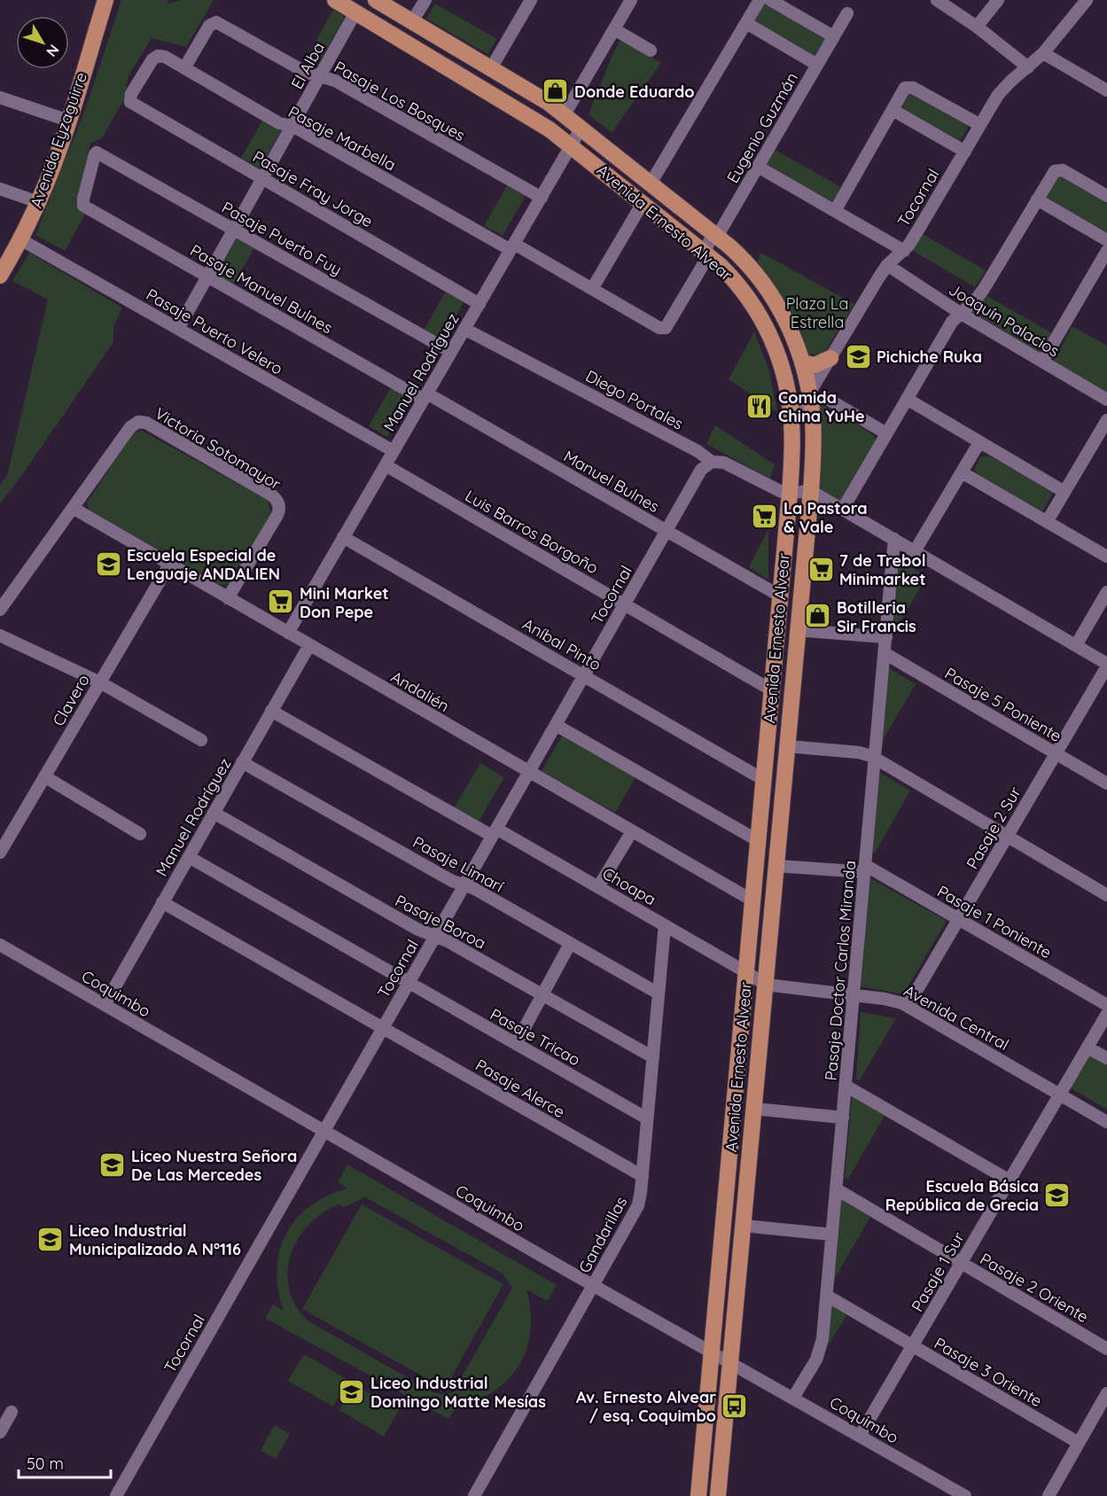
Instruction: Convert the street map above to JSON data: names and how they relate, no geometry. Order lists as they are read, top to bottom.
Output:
{
  "streets": {
    "main road": ["Avenida Eyzaguirre", "Avenida Ernesto Alvear"],
    "street": [
      "El Alba",
      "Pasaje Los Bosques",
      "Eugenio Guzmán",
      "Pasaje Marbella",
      "Pasaje Fray Jorge",
      "Tocornal",
      "Pasaje Puerto Fuy",
      "Pasaje Manuel Bulnes",
      "Joaquín Palacios",
      "Pasaje Puerto Velero",
      "Manuel Rodríguez",
      "Diego Portales",
      "Victoria Sotomayor",
      "Manuel Bulnes",
      "Luis Barros Borgoño",
      "Aníbal Pinto",
      "Andalién",
      "Clavero",
      "Pasaje 5 Poniente",
      "Pasaje 2 Sur",
      "Pasaje Limarí",
      "Choapa",
      "Pasaje Boroa",
      "Pasaje 1 Poniente",
      "Pasaje Doctor Carlos Miranda",
      "Coquimbo",
      "Avenida Central",
      "Pasaje Tricao",
      "Pasaje Alerce",
      "Gandarillas",
      "Pasaje 1 Sur",
      "Pasaje 2 Oriente",
      "Pasaje 3 Oriente"
    ]
  },
  "crossings": [
    ["El Alba", "Pasaje Los Bosques"],
    ["El Alba", "Pasaje Marbella"],
    ["El Alba", "Pasaje Fray Jorge"],
    ["El Alba", "Avenida Ernesto Alvear"],
    ["El Alba", "Pasaje Puerto Fuy"],
    ["El Alba", "Pasaje Manuel Bulnes"],
    ["El Alba", "Pasaje Puerto Velero"],
    ["Pasaje Los Bosques", "Pasaje Marbella"],
    ["Pasaje Los Bosques", "Manuel Rodríguez"],
    ["Eugenio Guzmán", "Pasaje Marbella"],
    ["Eugenio Guzmán", "Avenida Ernesto Alvear"],
    ["Pasaje Marbella", "Pasaje Fray Jorge"],
    ["Pasaje Marbella", "Avenida Ernesto Alvear"],
    ["Pasaje Marbella", "Manuel Rodríguez"],
    ["Avenida Eyzaguirre", "Pasaje Puerto Velero"],
    ["Pasaje Fray Jorge", "Manuel Rodríguez"],
    ["Tocornal", "Avenida Ernesto Alvear"],
    ["Tocornal", "Joaquín Palacios"],
    ["Tocornal", "Diego Portales"],
    ["Tocornal", "Manuel Bulnes"],
    ["Tocornal", "Luis Barros Borgoño"],
    ["Tocornal", "Aníbal Pinto"],
    ["Tocornal", "Andalién"],
    ["Tocornal", "Pasaje Limarí"],
    ["Tocornal", "Choapa"],
    ["Tocornal", "Pasaje Boroa"],
    ["Tocornal", "Coquimbo"],
    ["Tocornal", "Pasaje Tricao"],
    ["Tocornal", "Pasaje Alerce"],
    ["Avenida Ernesto Alvear", "Manuel Rodríguez"],
    ["Avenida Ernesto Alvear", "Diego Portales"],
    ["Avenida Ernesto Alvear", "Manuel Bulnes"],
    ["Avenida Ernesto Alvear", "Luis Barros Borgoño"],
    ["Avenida Ernesto Alvear", "Aníbal Pinto"],
    ["Avenida Ernesto Alvear", "Andalién"],
    ["Avenida Ernesto Alvear", "Choapa"],
    ["Avenida Ernesto Alvear", "Pasaje 1 Poniente"],
    ["Avenida Ernesto Alvear", "Coquimbo"],
    ["Avenida Ernesto Alvear", "Avenida Central"],
    ["Pasaje Puerto Fuy", "Pasaje Manuel Bulnes"],
    ["Pasaje Puerto Fuy", "Manuel Rodríguez"],
    ["Pasaje Manuel Bulnes", "Manuel Rodríguez"],
    ["Pasaje Manuel Bulnes", "Manuel Bulnes"],
    ["Pasaje Puerto Velero", "Manuel Rodríguez"],
    ["Manuel Rodríguez", "Diego Portales"],
    ["Manuel Rodríguez", "Manuel Bulnes"],
    ["Manuel Rodríguez", "Luis Barros Borgoño"],
    ["Manuel Rodríguez", "Aníbal Pinto"],
    ["Manuel Rodríguez", "Andalién"],
    ["Manuel Rodríguez", "Pasaje Limarí"],
    ["Manuel Rodríguez", "Choapa"],
    ["Manuel Rodríguez", "Pasaje Boroa"],
    ["Manuel Rodríguez", "Coquimbo"],
    ["Manuel Rodríguez", "Pasaje Tricao"],
    ["Manuel Rodríguez", "Pasaje Alerce"],
    ["Victoria Sotomayor", "Andalién"],
    ["Andalién", "Clavero"],
    ["Pasaje 5 Poniente", "Pasaje 2 Sur"],
    ["Pasaje 5 Poniente", "Pasaje Doctor Carlos Miranda"],
    ["Pasaje 2 Sur", "Pasaje 1 Poniente"],
    ["Pasaje 2 Sur", "Avenida Central"],
    ["Pasaje Limarí", "Gandarillas"],
    ["Choapa", "Avenida Central"],
    ["Choapa", "Gandarillas"],
    ["Pasaje Boroa", "Gandarillas"],
    ["Pasaje 1 Poniente", "Pasaje Doctor Carlos Miranda"],
    ["Pasaje Doctor Carlos Miranda", "Coquimbo"],
    ["Pasaje Doctor Carlos Miranda", "Avenida Central"],
    ["Pasaje Doctor Carlos Miranda", "Pasaje 2 Oriente"],
    ["Pasaje Doctor Carlos Miranda", "Pasaje 3 Oriente"],
    ["Coquimbo", "Gandarillas"],
    ["Coquimbo", "Pasaje 1 Sur"],
    ["Avenida Central", "Pasaje 1 Sur"],
    ["Pasaje Tricao", "Gandarillas"],
    ["Pasaje Alerce", "Gandarillas"],
    ["Pasaje 1 Sur", "Pasaje 2 Oriente"],
    ["Pasaje 1 Sur", "Pasaje 3 Oriente"]
  ],
  "parks": ["Plaza La Estrella"],
  "places": {
    "shop": ["Donde Eduardo", "Botilleria Sir Francis"],
    "school or university": [
      "Pichiche Ruka",
      "Escuela Especial de Lenguaje ANDALIEN",
      "Liceo Nuestra Señora De Las Mercedes",
      "Escuela Básica República de Grecia",
      "Liceo Industrial Municipalizado A N°116",
      "Liceo Industrial Domingo Matte Mesías"
    ],
    "restaurant": ["Comida China YuHe"],
    "supermarket": ["La Pastora & Vale", "7 de Trebol Minimarket", "Mini Market Don Pepe"],
    "bus stop": ["Av. Ernesto Alvear / esq. Coquimbo"]
  },
  "scale_bar": "50 m",
  "north": "bottom right"
}
